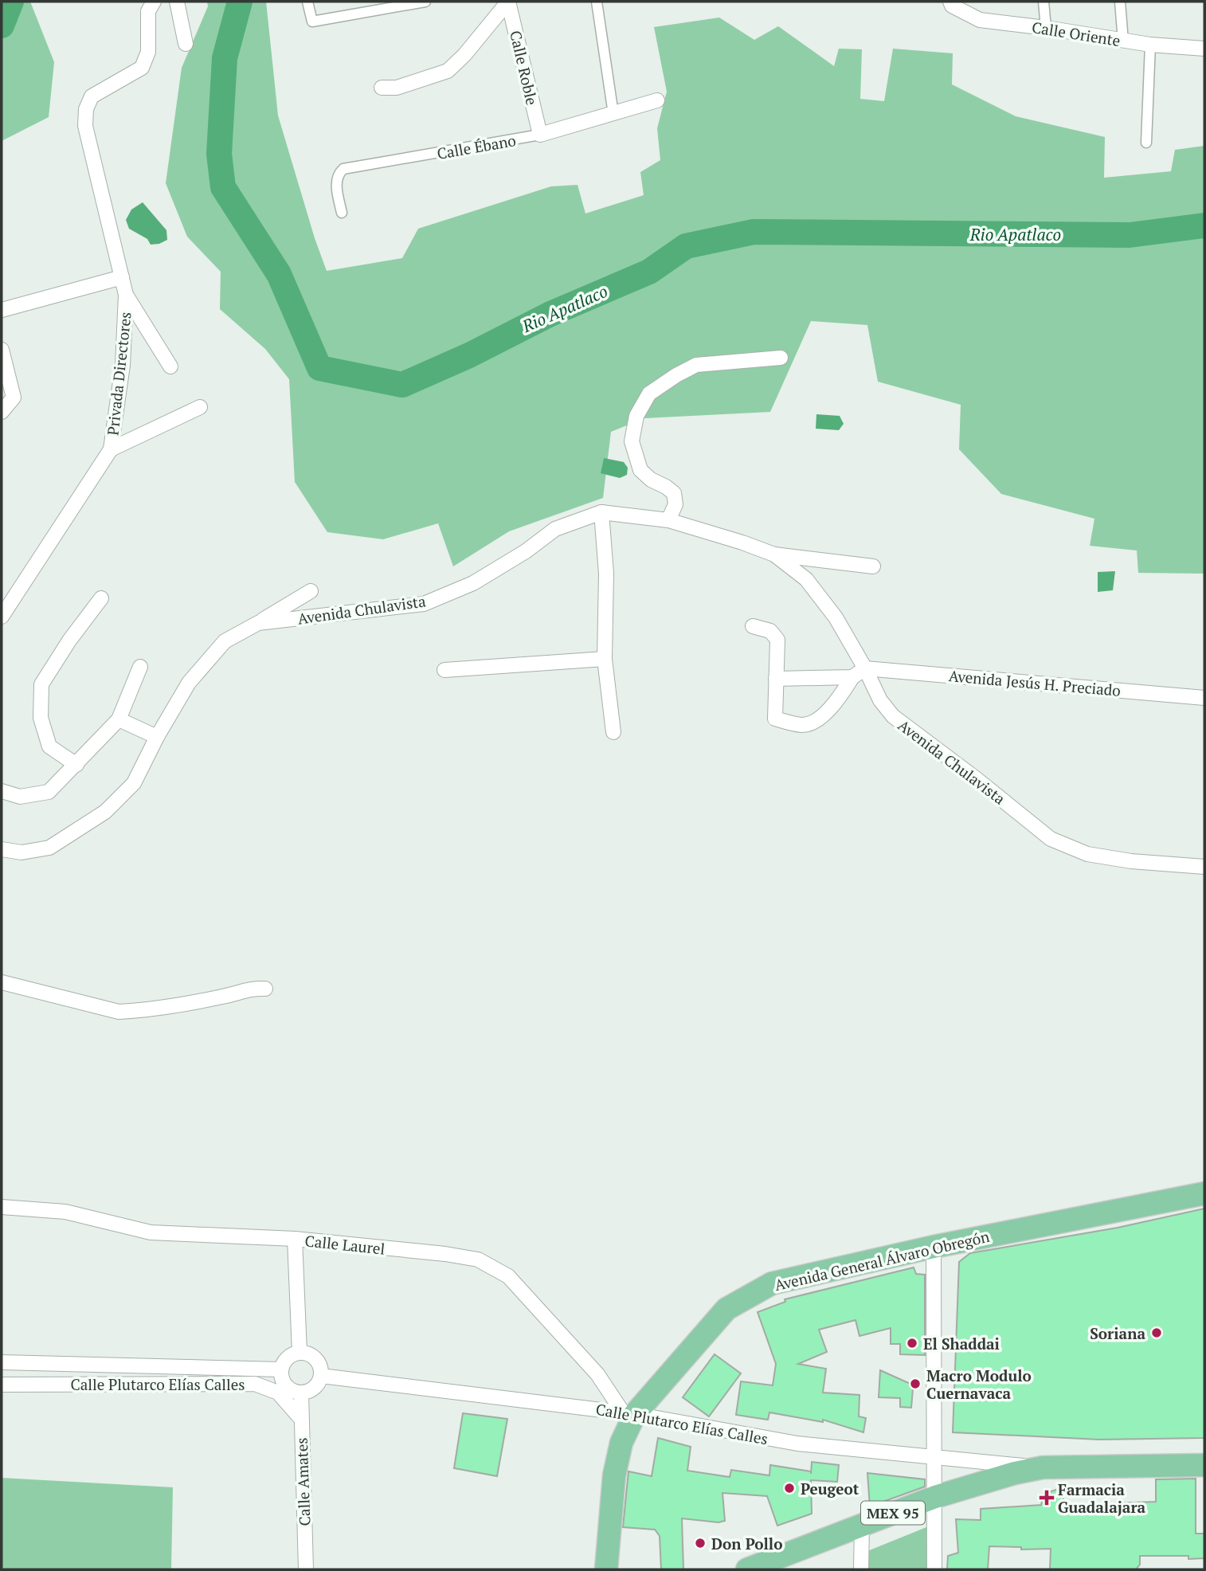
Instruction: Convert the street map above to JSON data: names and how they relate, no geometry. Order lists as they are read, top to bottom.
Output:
{
  "streets": {
    "main road": ["Avenida General Álvaro Obregón", "MEX 95"],
    "street": [
      "Calle Oriente",
      "Calle Roble",
      "Calle Ébano",
      "Privada Directores",
      "Avenida Chulavista",
      "Avenida Jesús H. Preciado",
      "Calle Laurel",
      "Calle Plutarco Elías Calles",
      "Calle Amates"
    ]
  },
  "crossings": [
    ["Calle Roble", "Calle Ébano"],
    ["Avenida Chulavista", "Avenida Jesús H. Preciado"],
    ["Calle Laurel", "Avenida General Álvaro Obregón"],
    ["Calle Laurel", "Calle Plutarco Elías Calles"],
    ["Avenida General Álvaro Obregón", "Calle Plutarco Elías Calles"],
    ["Calle Plutarco Elías Calles", "Calle Amates"],
    ["Calle Plutarco Elías Calles", "MEX 95"]
  ],
  "water": ["Rio Apatlaco"],
  "places": {
    "other": [
      "Soriana",
      "El Shaddai",
      "Macro Modulo Cuernavaca",
      "Peugeot",
      "Don Pollo"
    ],
    "health": ["Farmacia Guadalajara"]
  }
}
